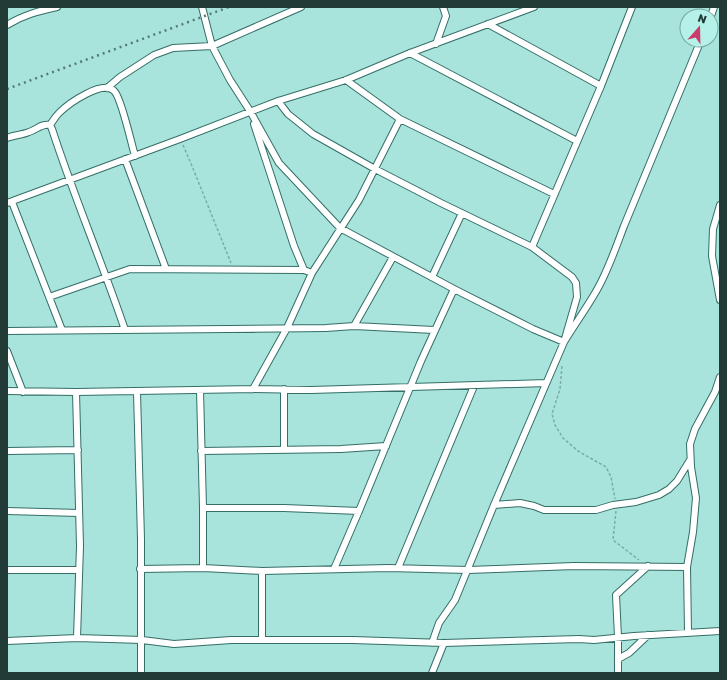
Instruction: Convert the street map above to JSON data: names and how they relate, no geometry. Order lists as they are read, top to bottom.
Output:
{
  "north": "top"
}
